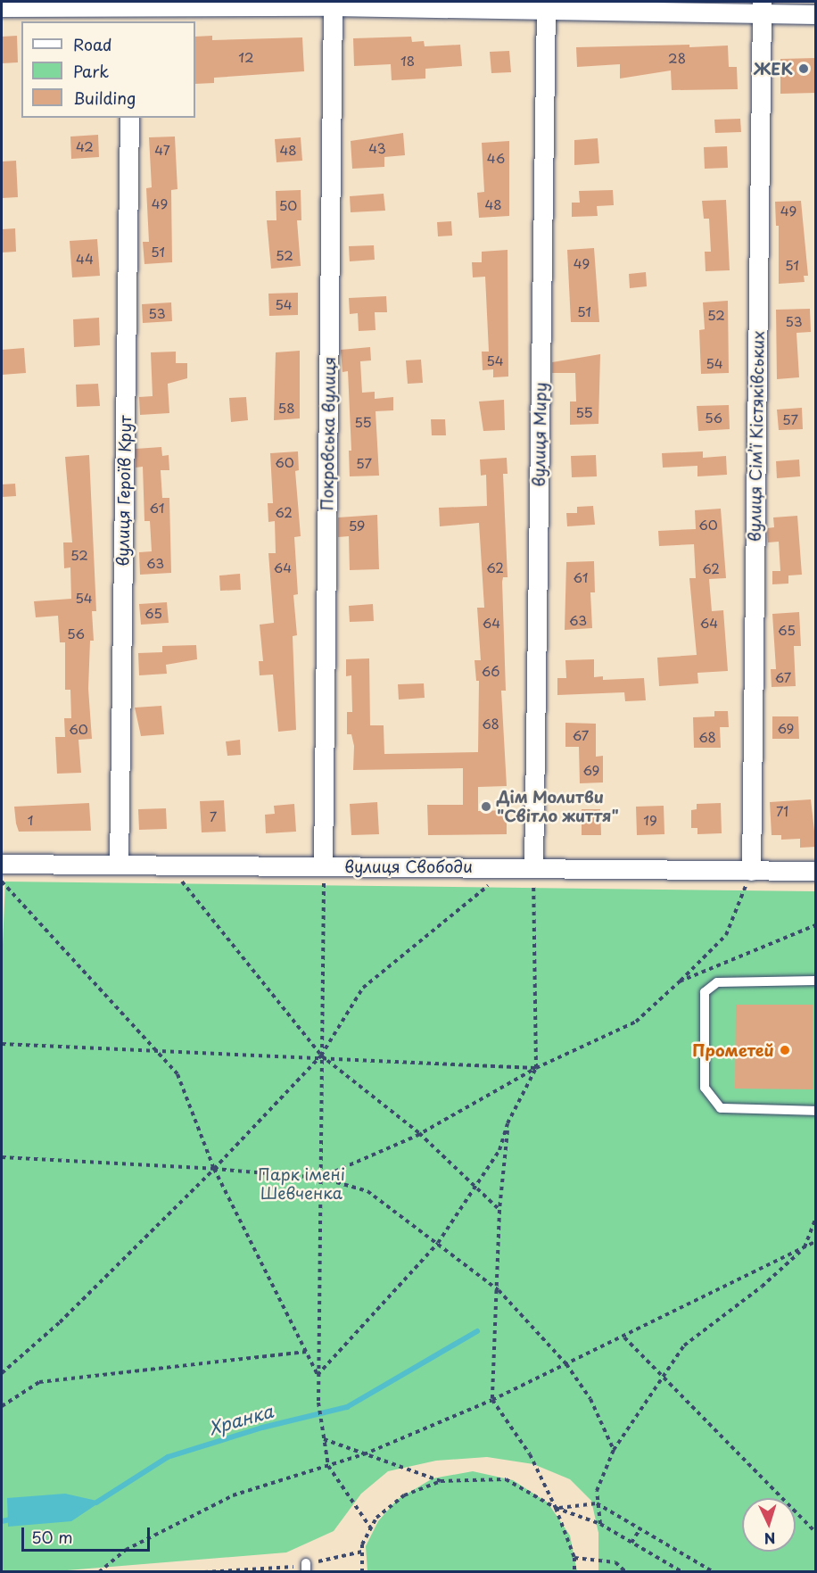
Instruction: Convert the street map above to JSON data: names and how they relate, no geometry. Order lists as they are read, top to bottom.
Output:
{
  "streets": {
    "street": [
      "Покровська вулиця",
      "вулиця Миру",
      "вулиця Сімʼї Кістяківських",
      "вулиця Героїв Крут",
      "вулиця Свободи"
    ]
  },
  "crossings": [
    ["Покровська вулиця", "вулиця Свободи"],
    ["вулиця Миру", "вулиця Свободи"],
    ["вулиця Сімʼї Кістяківських", "вулиця Свободи"],
    ["вулиця Героїв Крут", "вулиця Свободи"]
  ],
  "water": ["Хранка"],
  "parks": ["Парк імені Шевченка"],
  "places": ["ЖЕК", "Дім Молитви \"Світло життя\"", "Прометей"],
  "house_numbers": [
    "12",
    "28",
    "18",
    "42",
    "43",
    "47",
    "48",
    "46",
    "49",
    "48",
    "50",
    "49",
    "51",
    "52",
    "44",
    "49",
    "51",
    "54",
    "51",
    "53",
    "52",
    "53",
    "54",
    "54",
    "58",
    "55",
    "56",
    "57",
    "55",
    "60",
    "57",
    "61",
    "62",
    "60",
    "59",
    "52",
    "63",
    "64",
    "62",
    "62",
    "61",
    "54",
    "65",
    "63",
    "64",
    "64",
    "65",
    "56",
    "66",
    "67",
    "68",
    "69",
    "60",
    "67",
    "68",
    "69",
    "71",
    "7",
    "1",
    "19"
  ],
  "legend": ["Road", "Park", "Building"],
  "scale_bar": "50 m",
  "north": "bottom"
}
